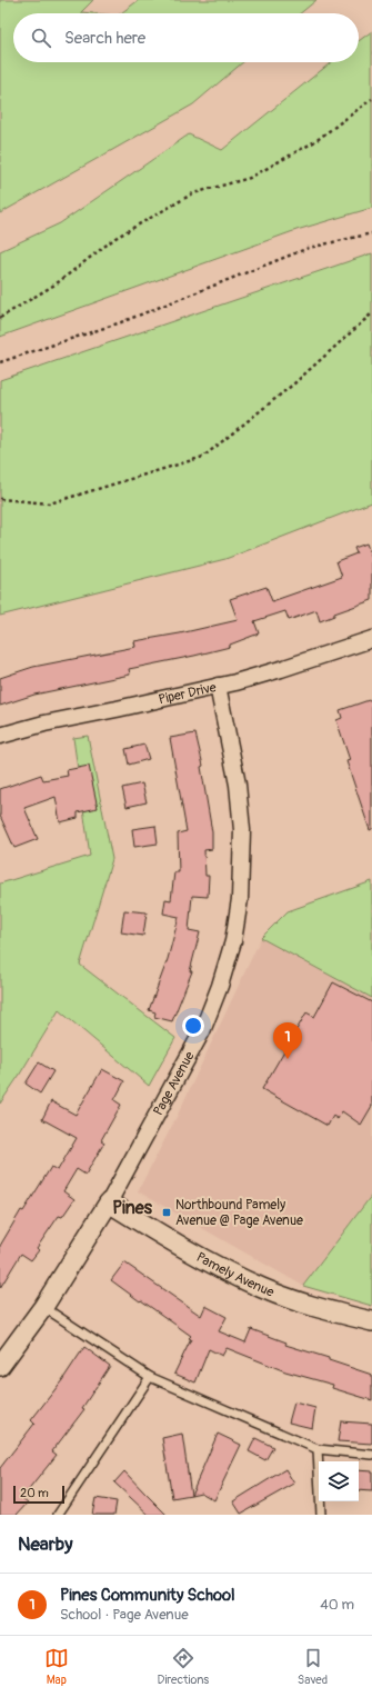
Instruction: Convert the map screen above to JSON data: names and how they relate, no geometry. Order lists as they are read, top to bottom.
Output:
{
  "streets": {
    "street": ["Piper Drive", "Page Avenue", "Pamely Avenue"]
  },
  "crossings": [
    ["Piper Drive", "Page Avenue"],
    ["Page Avenue", "Pamely Avenue"]
  ],
  "districts": ["Pines"],
  "places": {
    "transit": ["Northbound Pamely Avenue @ Page Avenue"]
  },
  "scale_bar": "20 m",
  "page": {
    "search": "Search here",
    "pins": "1",
    "scale": "20 m",
    "heading": "Nearby",
    "list": [
      {
        "mark": "1",
        "name": "Pines Community School",
        "note": "School · Page Avenue",
        "value": "40 m"
      }
    ],
    "nav": ["Map", "Directions", "Saved"]
  }
}
